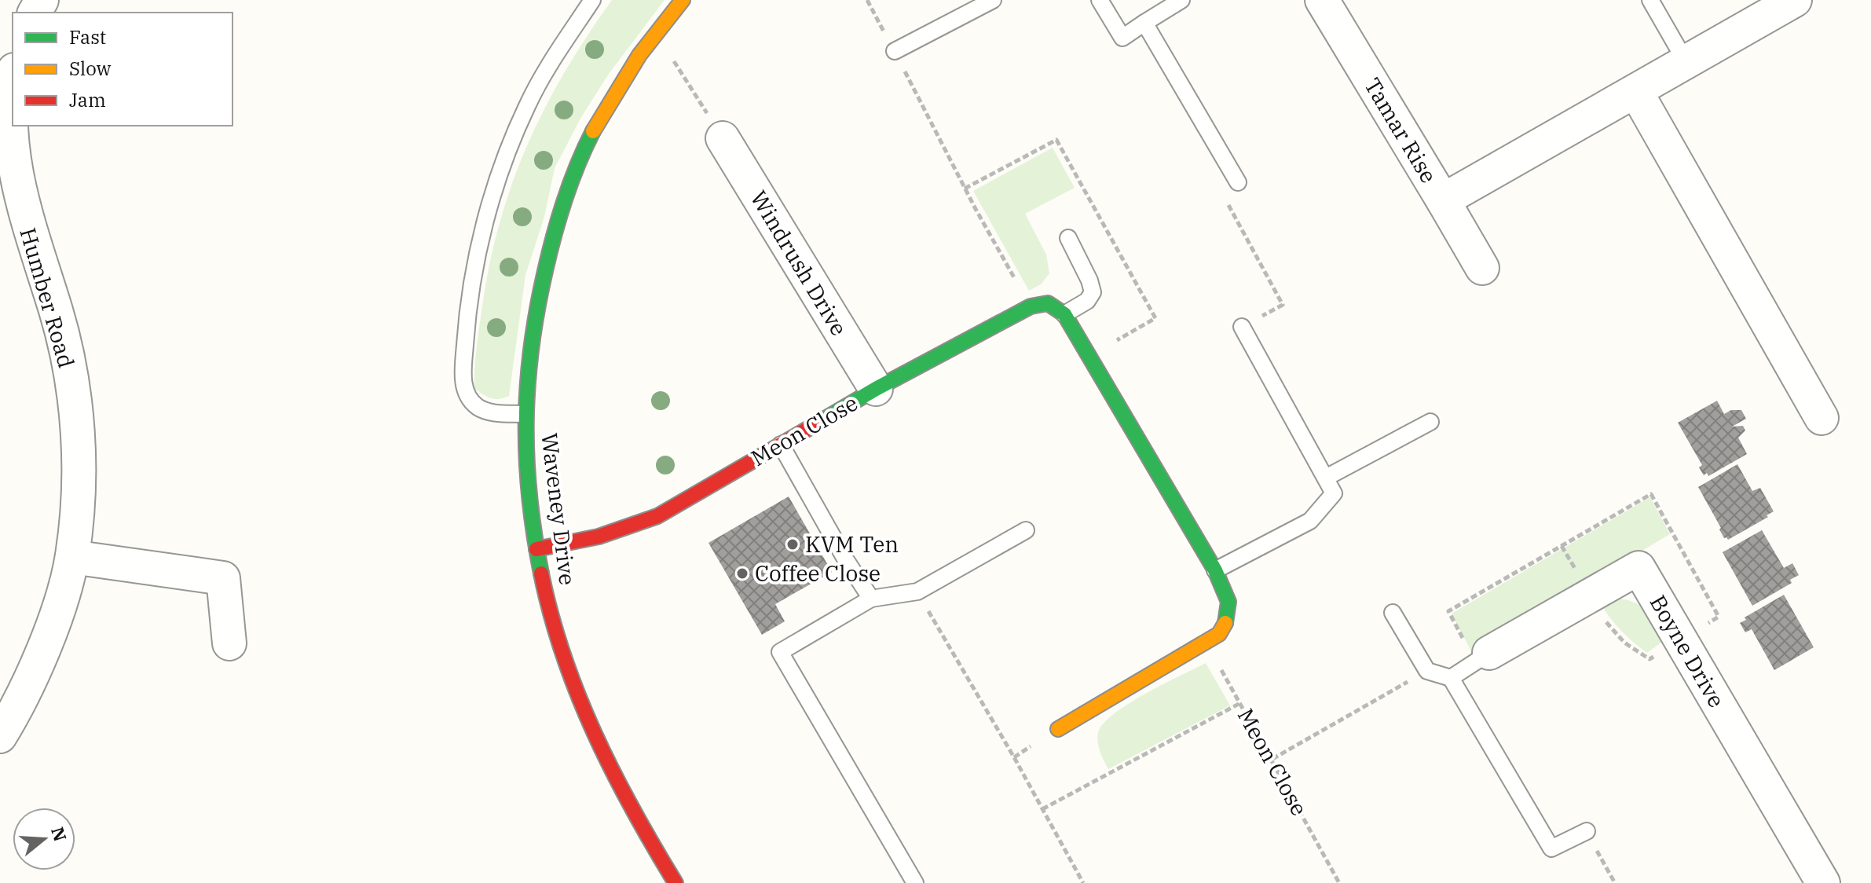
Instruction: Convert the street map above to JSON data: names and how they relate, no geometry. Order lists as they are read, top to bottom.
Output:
{
  "streets": {
    "street": [
      "Tamar Rise",
      "Windrush Drive",
      "Humber Road",
      "Meon Close",
      "Waveney Drive",
      "Boyne Drive"
    ]
  },
  "crossings": [
    ["Windrush Drive", "Meon Close"],
    ["Meon Close", "Waveney Drive"]
  ],
  "places": ["KVM Ten", "Coffee Close"],
  "legend": ["Fast", "Slow", "Jam"],
  "north": "right"
}
